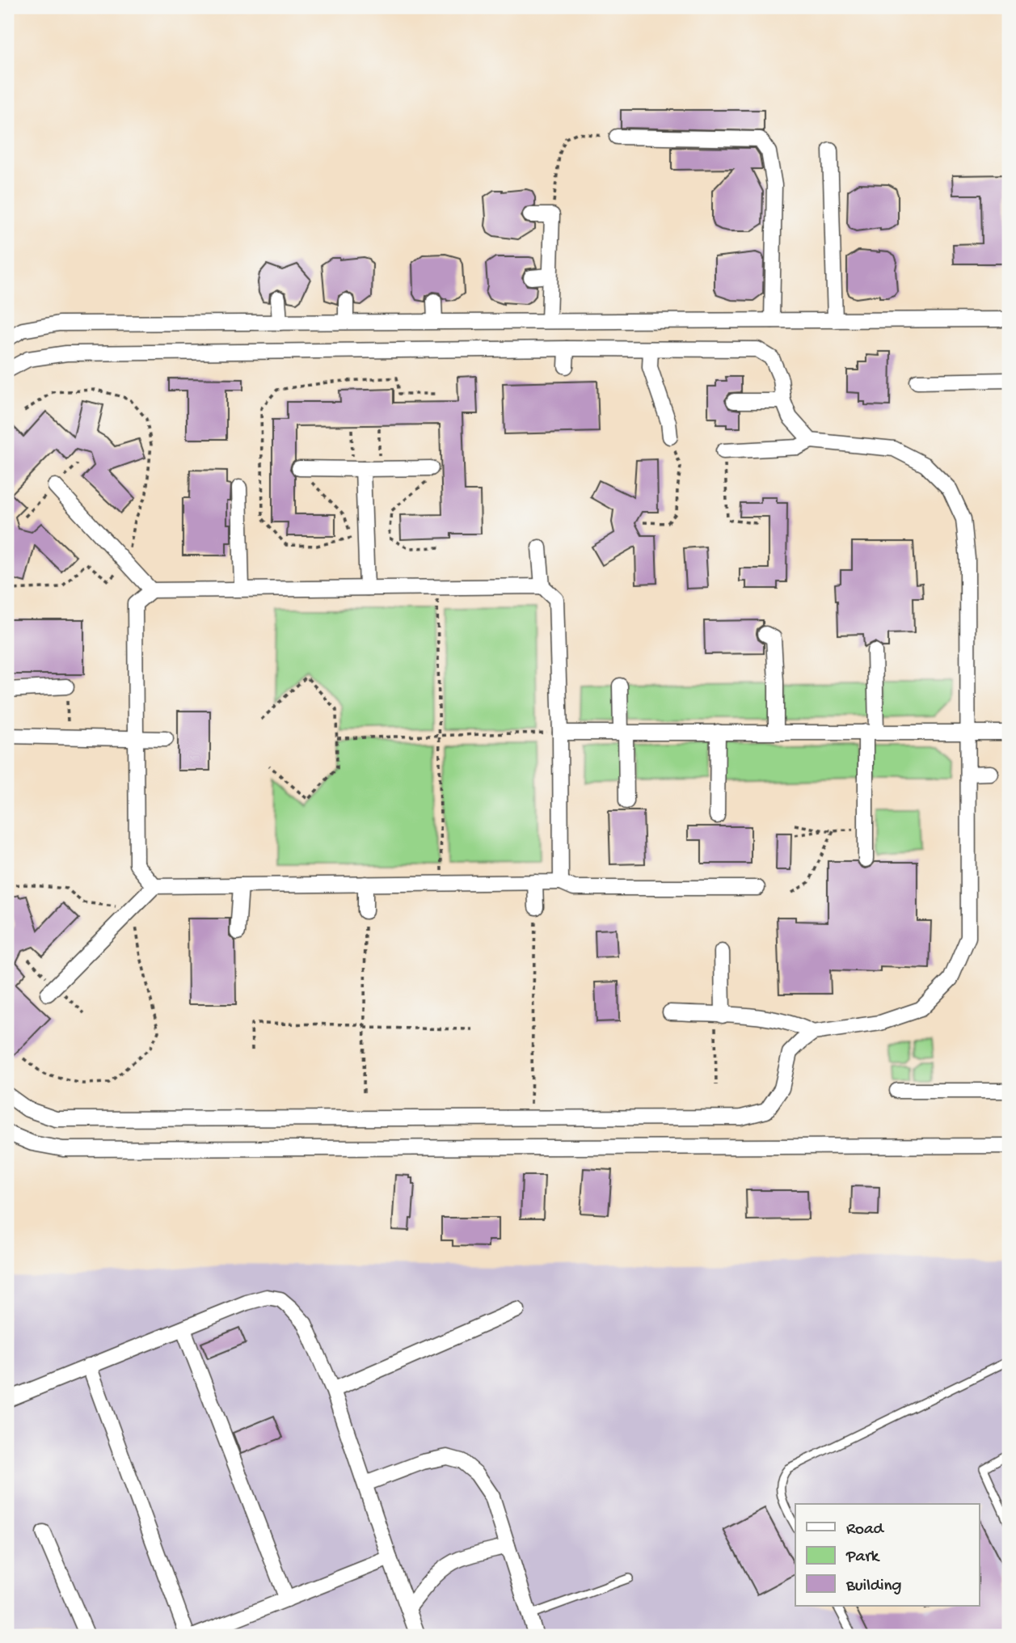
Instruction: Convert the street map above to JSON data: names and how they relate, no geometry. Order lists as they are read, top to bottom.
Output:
{
  "legend": ["Road", "Park", "Building"]
}
